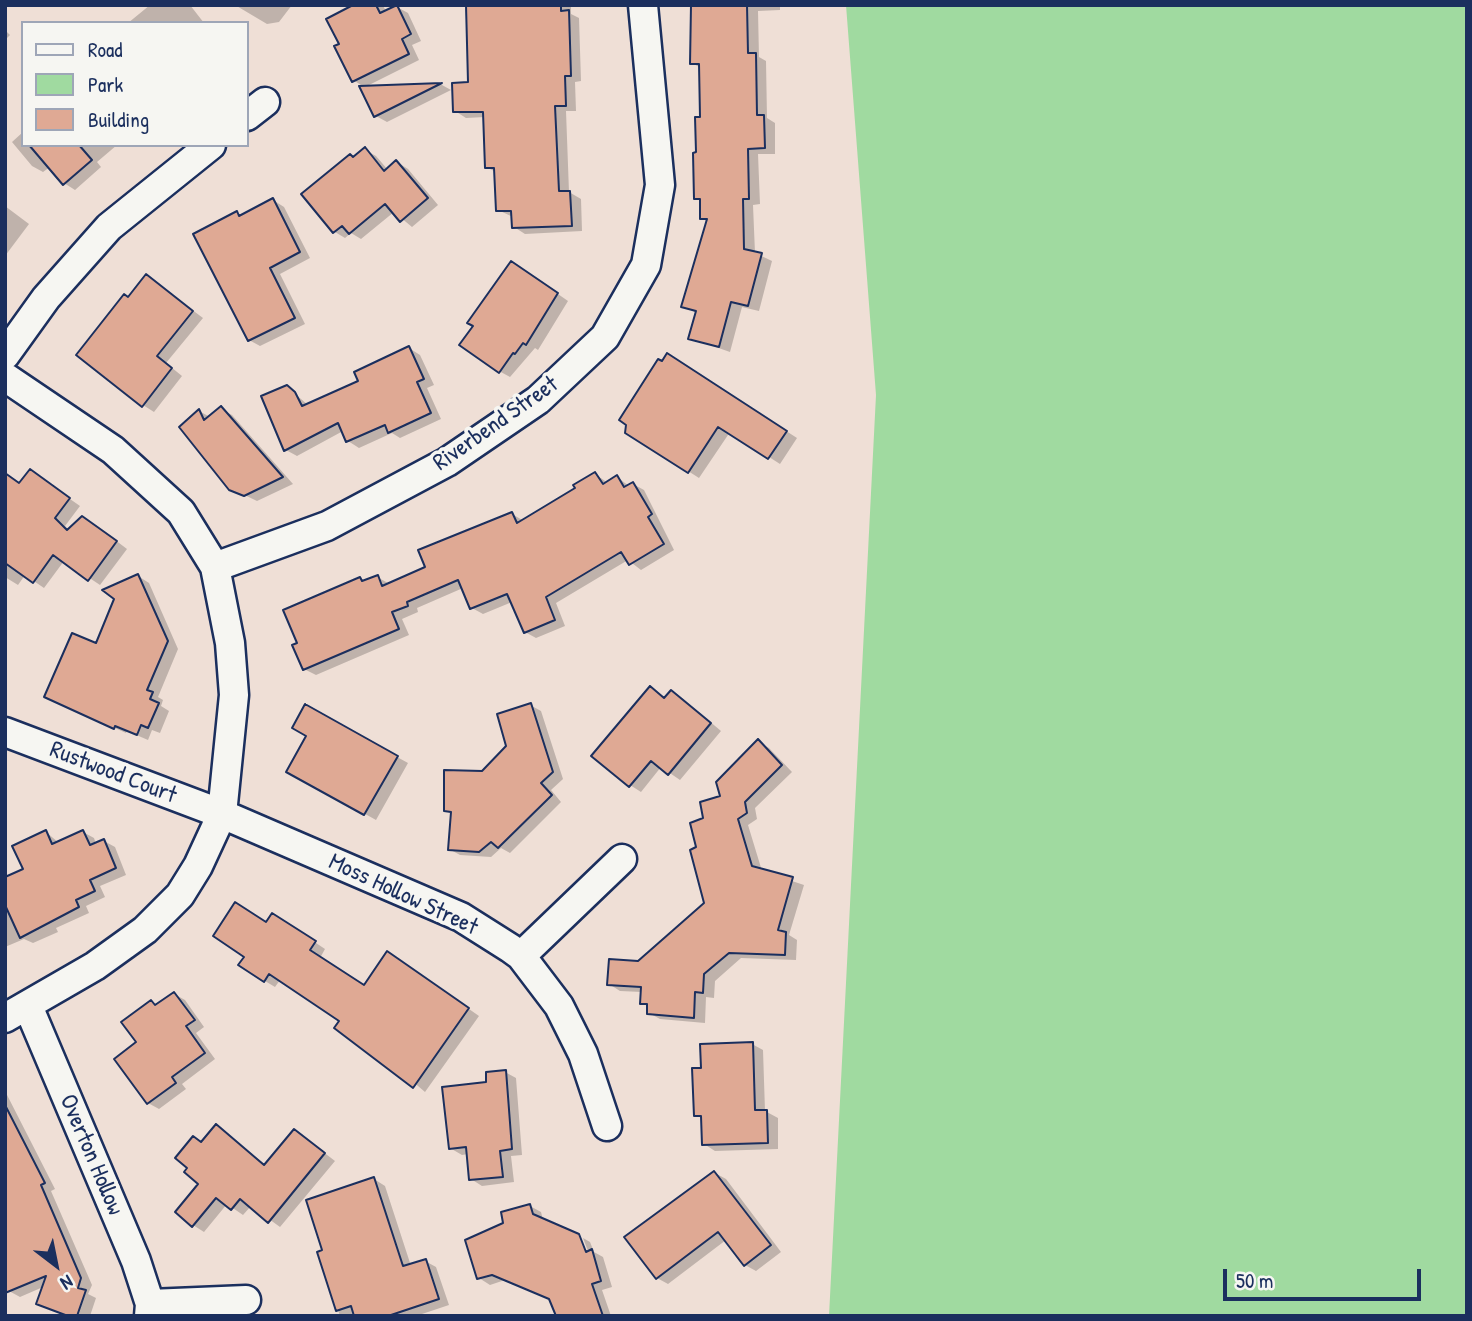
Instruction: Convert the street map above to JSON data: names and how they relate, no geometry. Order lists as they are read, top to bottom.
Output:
{
  "streets": {
    "street": [
      "Riverbend Street",
      "Rustwood Court",
      "Moss Hollow Street",
      "Overton Hollow"
    ]
  },
  "crossings": [
    ["Rustwood Court", "Moss Hollow Street"]
  ],
  "legend": ["Road", "Park", "Building"],
  "scale_bar": "50 m",
  "north": "bottom right"
}
